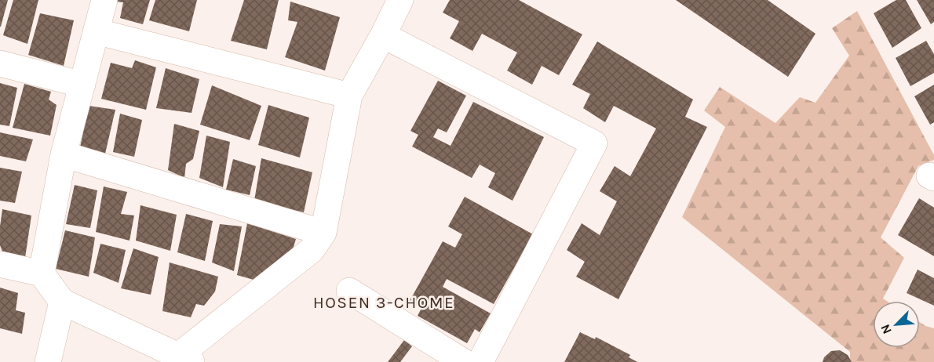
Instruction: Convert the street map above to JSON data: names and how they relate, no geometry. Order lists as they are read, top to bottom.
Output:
{
  "districts": ["HOSEN 3-CHOME"],
  "north": "bottom left"
}
